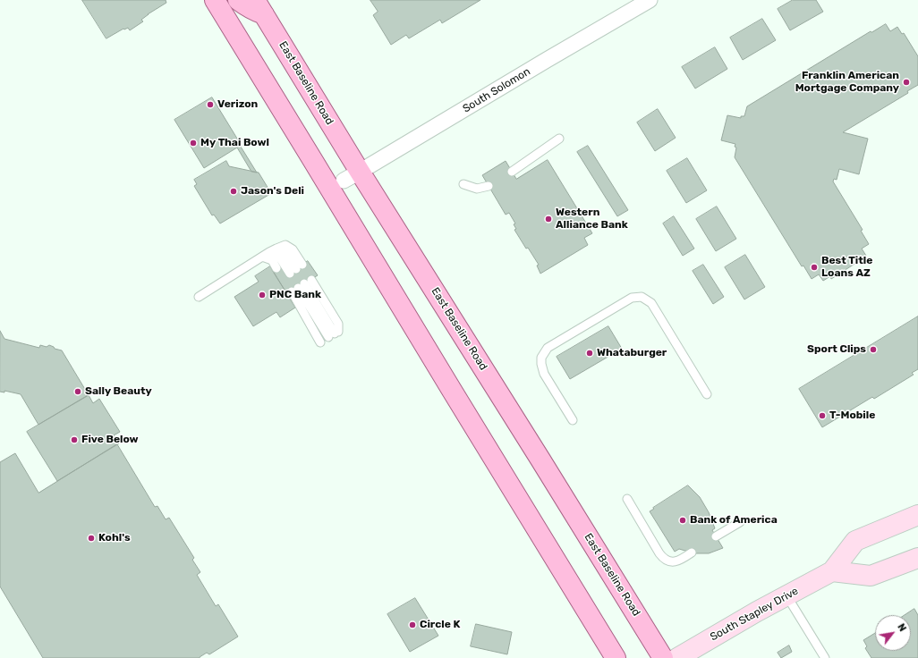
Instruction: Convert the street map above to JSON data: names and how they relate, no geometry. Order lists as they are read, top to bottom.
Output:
{
  "streets": {
    "main road": ["East Baseline Road", "South Stapley Drive"],
    "street": ["South Solomon"]
  },
  "crossings": [
    ["East Baseline Road", "South Solomon"]
  ],
  "places": [
    "Franklin American Mortgage Company",
    "Verizon",
    "My Thai Bowl",
    "Jason's Deli",
    "Western Alliance Bank",
    "Best Title Loans AZ",
    "PNC Bank",
    "Sport Clips",
    "Whataburger",
    "Sally Beauty",
    "T-Mobile",
    "Five Below",
    "Bank of America",
    "Kohl's",
    "Circle K"
  ],
  "north": "top right"
}
